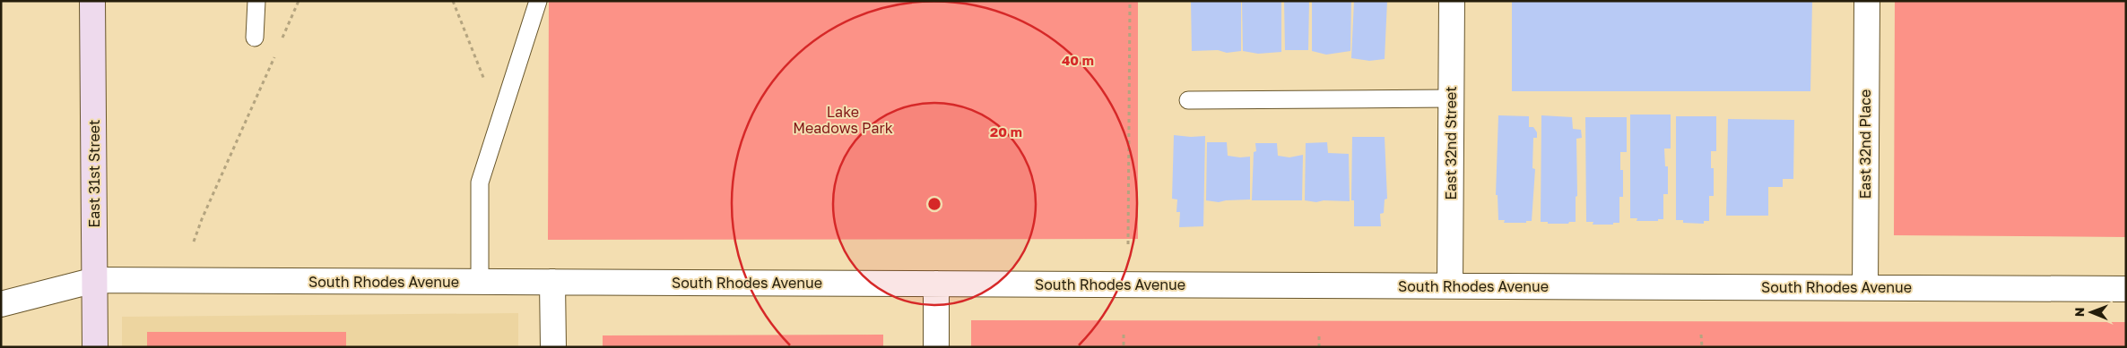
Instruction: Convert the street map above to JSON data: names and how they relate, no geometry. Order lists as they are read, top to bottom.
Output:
{
  "streets": {
    "main road": ["East 31st Street"],
    "street": ["East 32nd Street", "East 32nd Place", "South Rhodes Avenue"]
  },
  "crossings": [
    ["East 32nd Street", "South Rhodes Avenue"],
    ["East 32nd Place", "South Rhodes Avenue"],
    ["East 31st Street", "South Rhodes Avenue"]
  ],
  "parks": ["Lake Meadows Park"],
  "north": "left",
  "rings": ["40 m", "20 m"]
}
